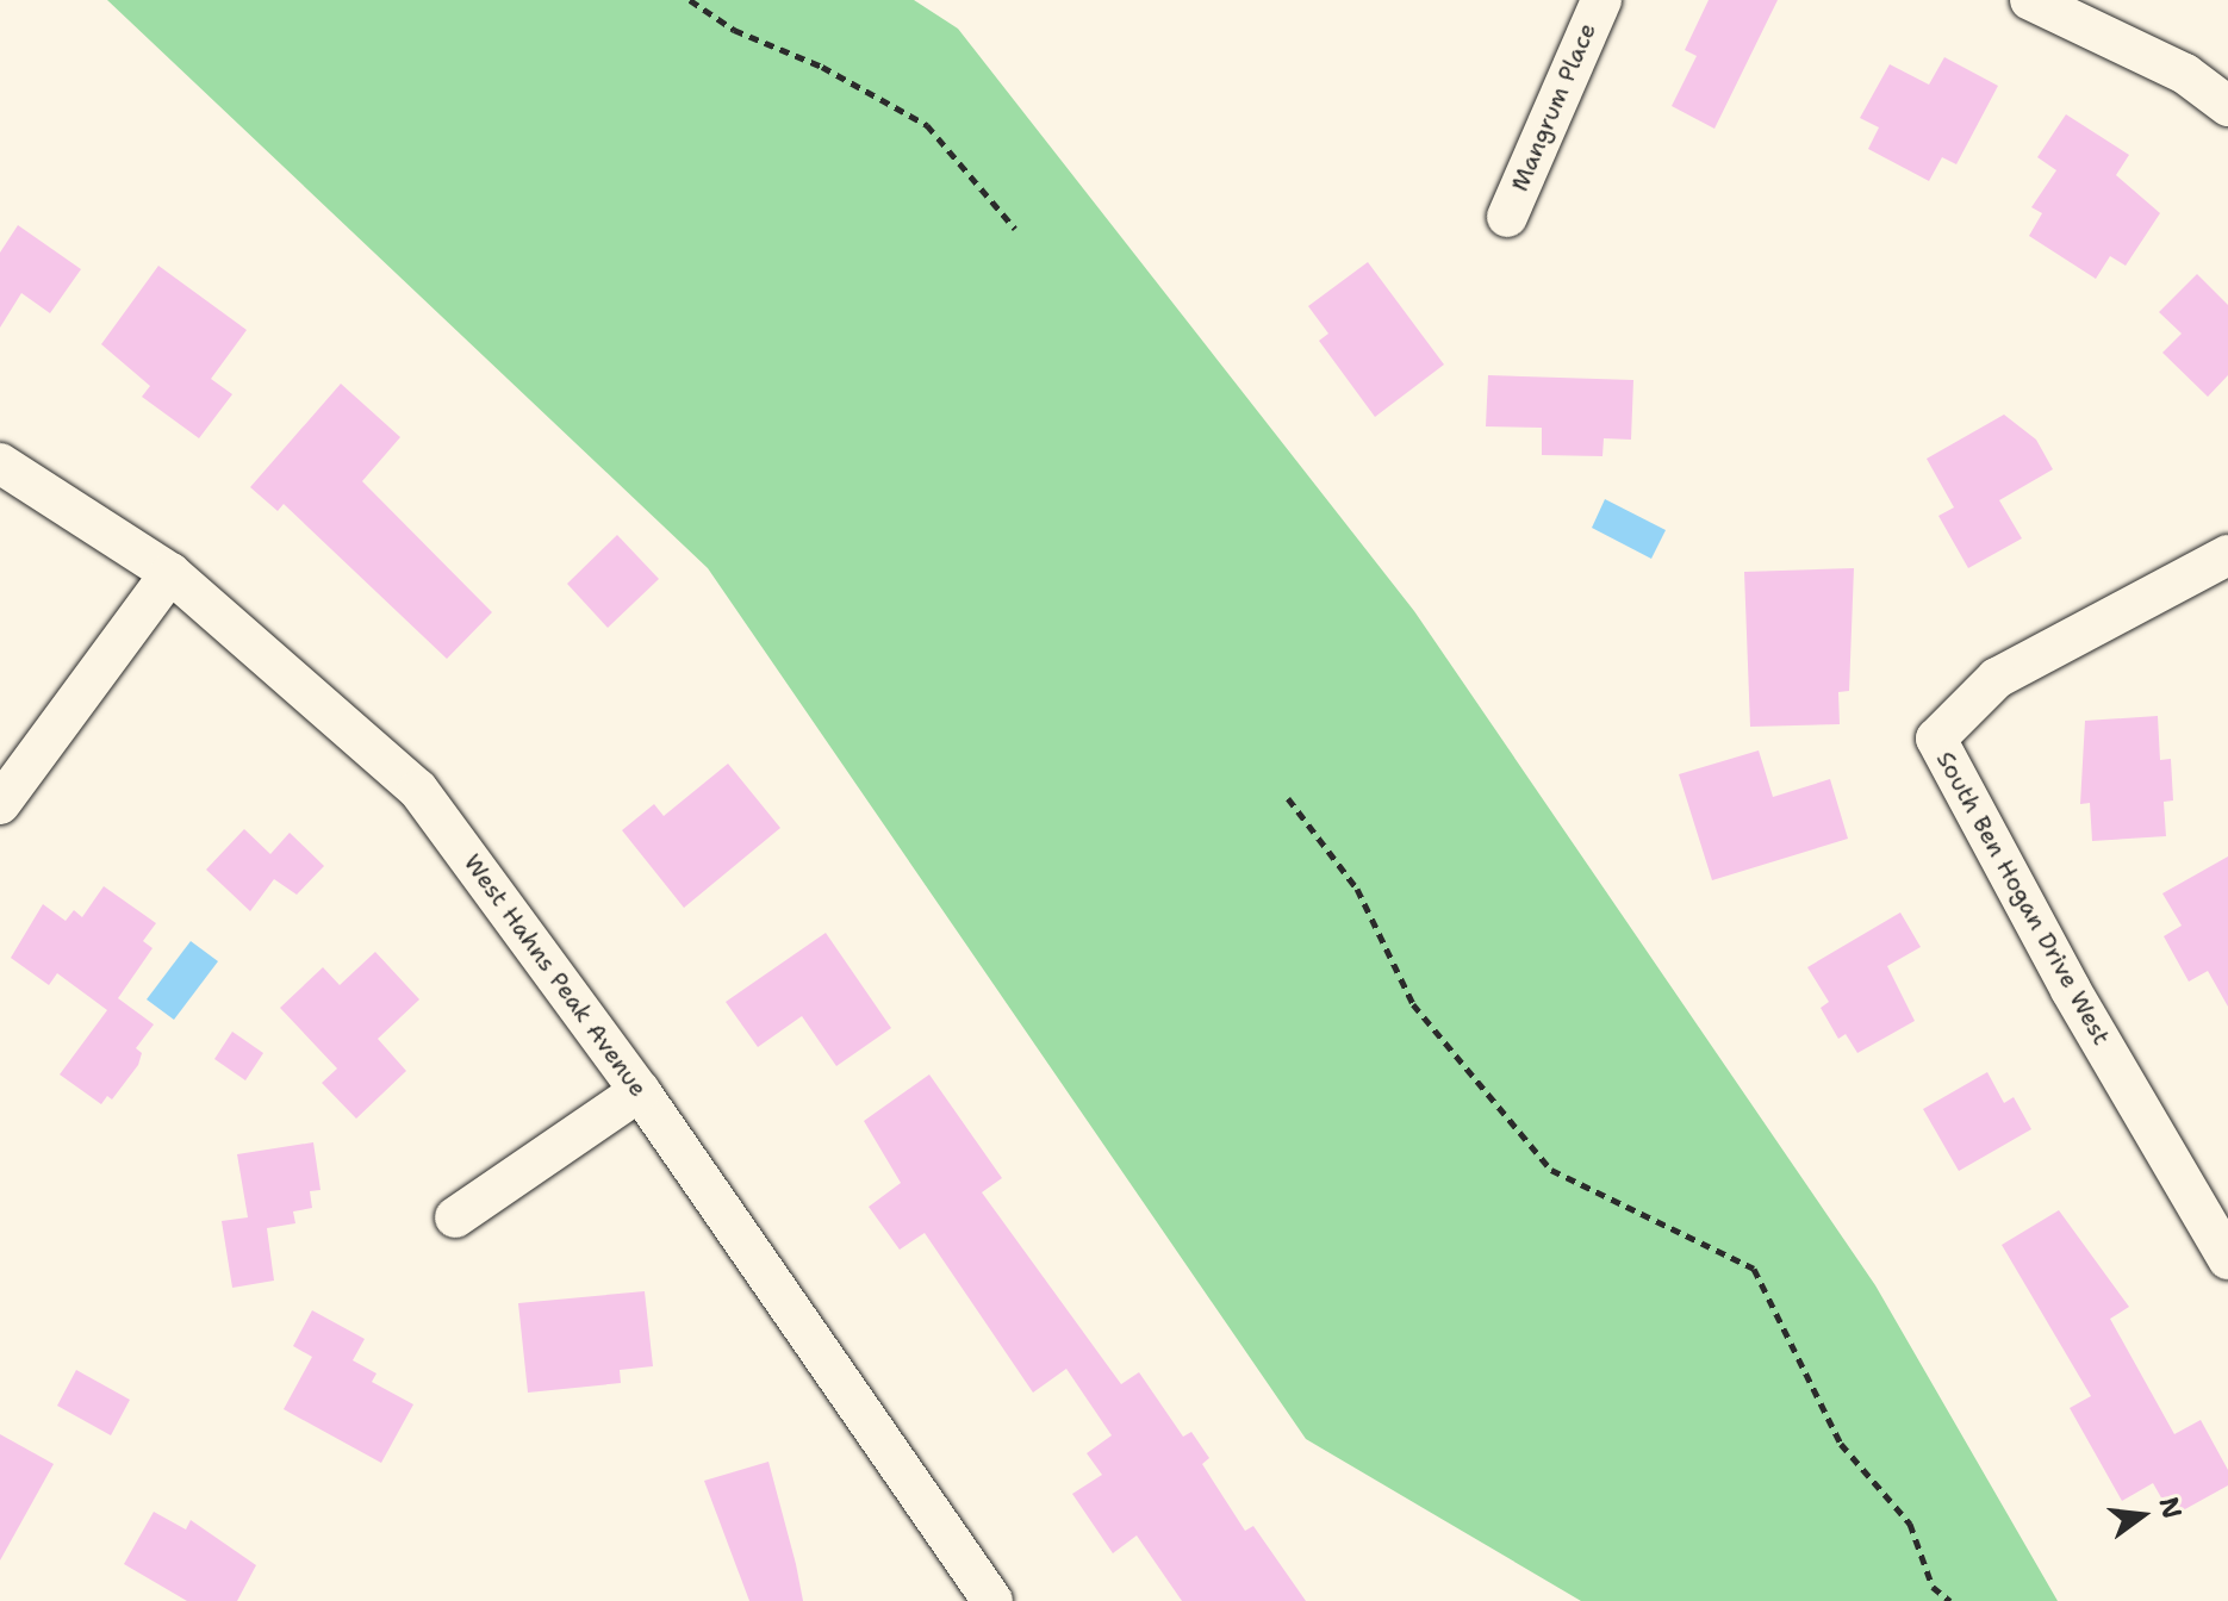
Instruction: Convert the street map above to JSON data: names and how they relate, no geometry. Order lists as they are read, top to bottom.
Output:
{
  "streets": {
    "street": ["Mangrum Place", "South Ben Hogan Drive West", "West Hahns Peak Avenue"]
  },
  "north": "right"
}
